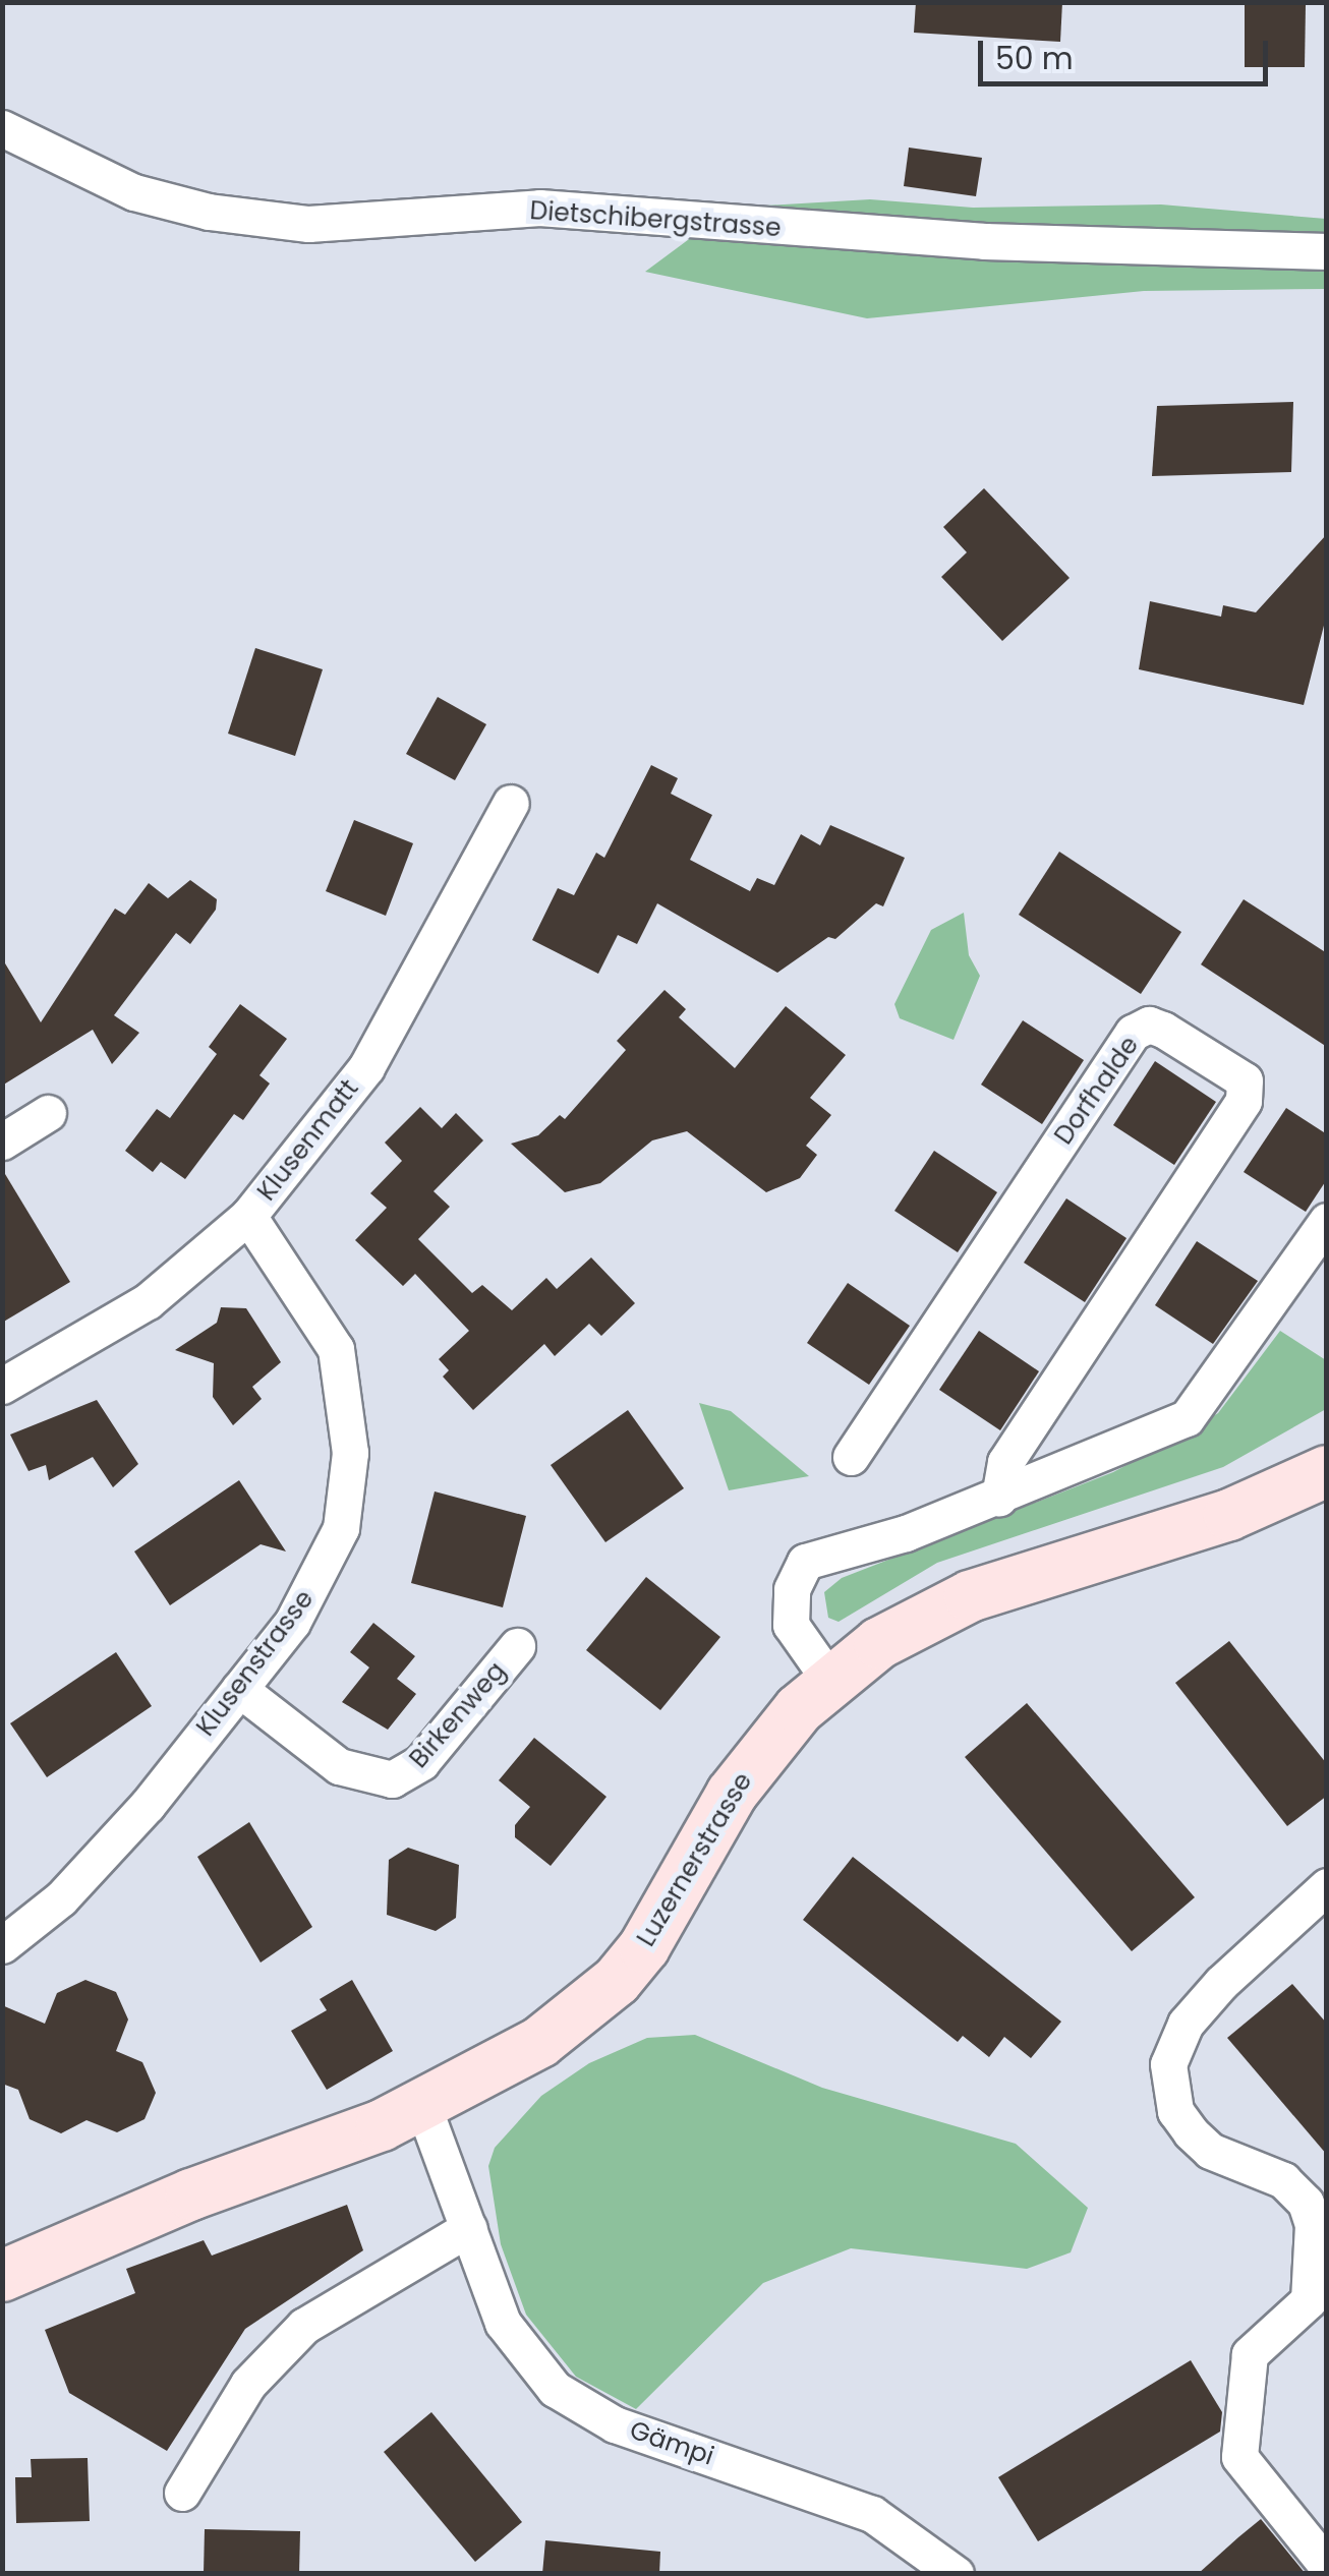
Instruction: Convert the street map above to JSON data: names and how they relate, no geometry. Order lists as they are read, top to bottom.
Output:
{
  "streets": {
    "main road": ["Luzernerstrasse"],
    "street": [
      "Dietschibergstrasse",
      "Dorfhalde",
      "Klusenmatt",
      "Klusenstrasse",
      "Birkenweg",
      "Gämpi"
    ]
  },
  "crossings": [
    ["Klusenmatt", "Klusenstrasse"],
    ["Klusenstrasse", "Birkenweg"],
    ["Luzernerstrasse", "Gämpi"]
  ],
  "scale_bar": "50 m"
}
